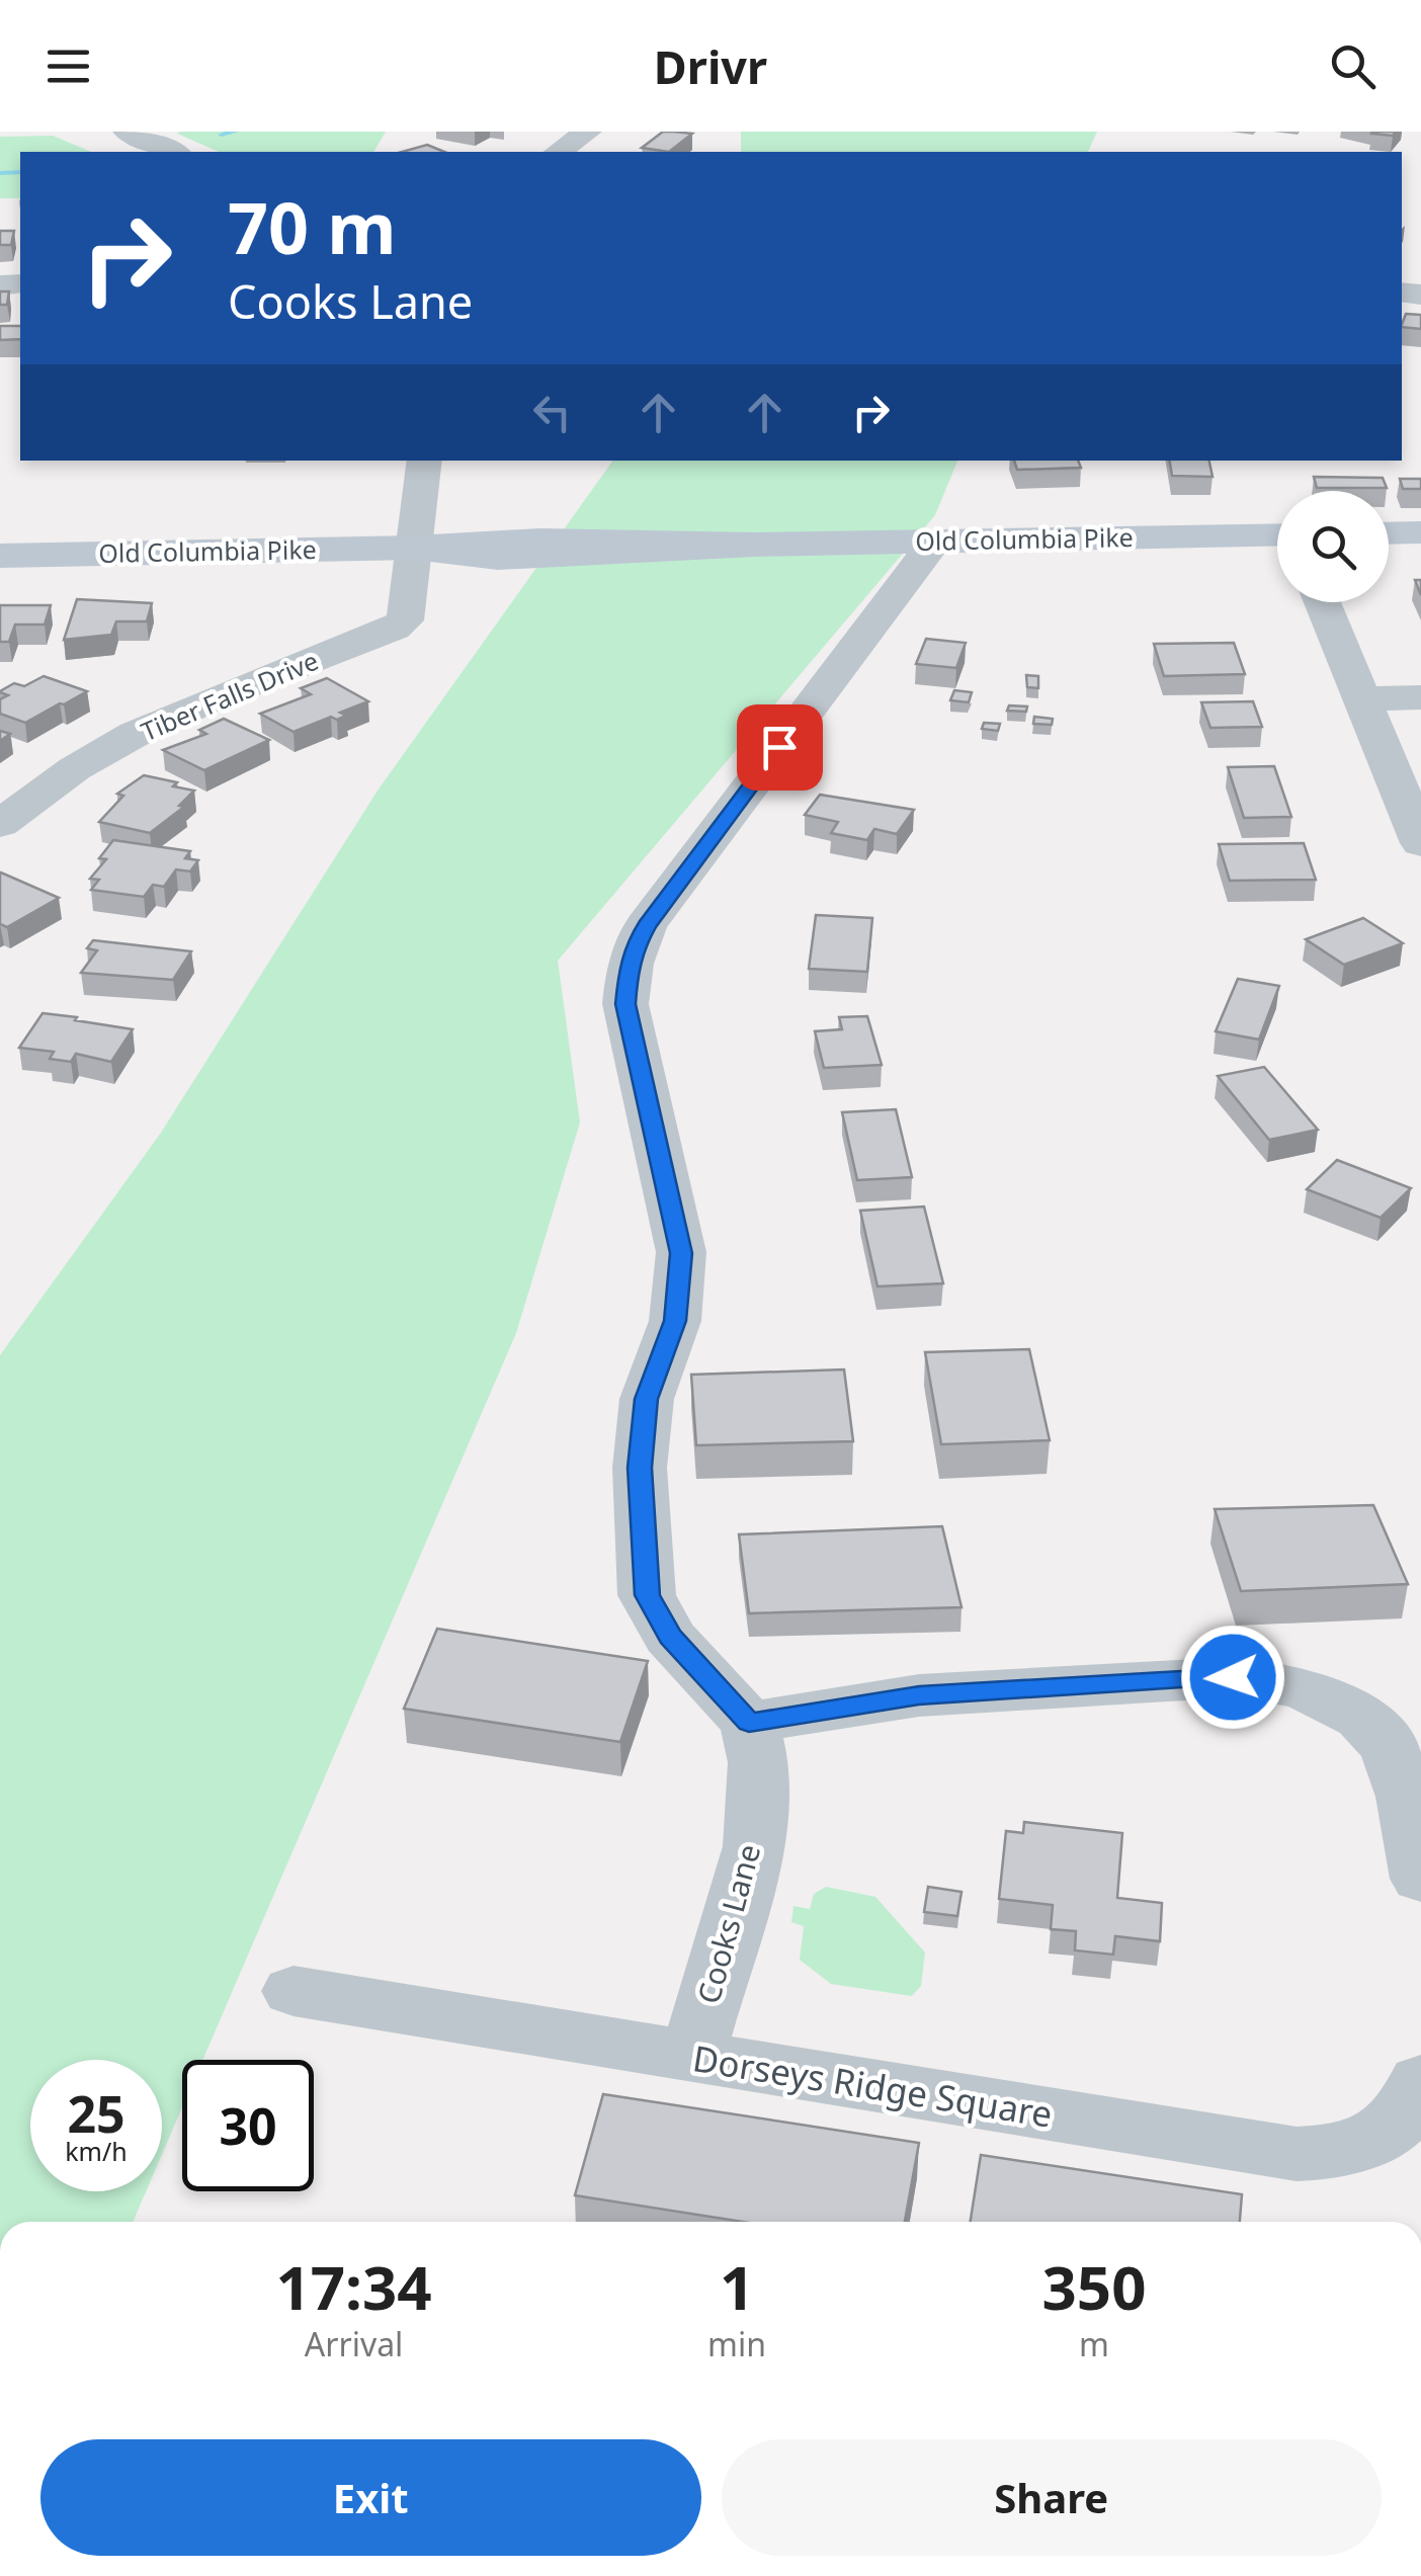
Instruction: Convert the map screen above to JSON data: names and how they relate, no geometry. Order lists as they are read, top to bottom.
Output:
{
  "streets": {
    "street": [
      "Old Columbia Pike",
      "Tiber Falls Drive",
      "Cooks Lane",
      "Dorseys Ridge Square"
    ]
  },
  "crossings": [
    ["Old Columbia Pike", "Tiber Falls Drive"],
    ["Cooks Lane", "Dorseys Ridge Square"]
  ],
  "page": {
    "header": "Drivr",
    "turn": ["70 m", "Cooks Lane"],
    "speed": "25 km/h",
    "limit": "30",
    "eta": [
      "17:34",
      "Arrival",
      "1",
      "min",
      "350",
      "m"
    ],
    "buttons": ["Exit", "Share"]
  }
}
